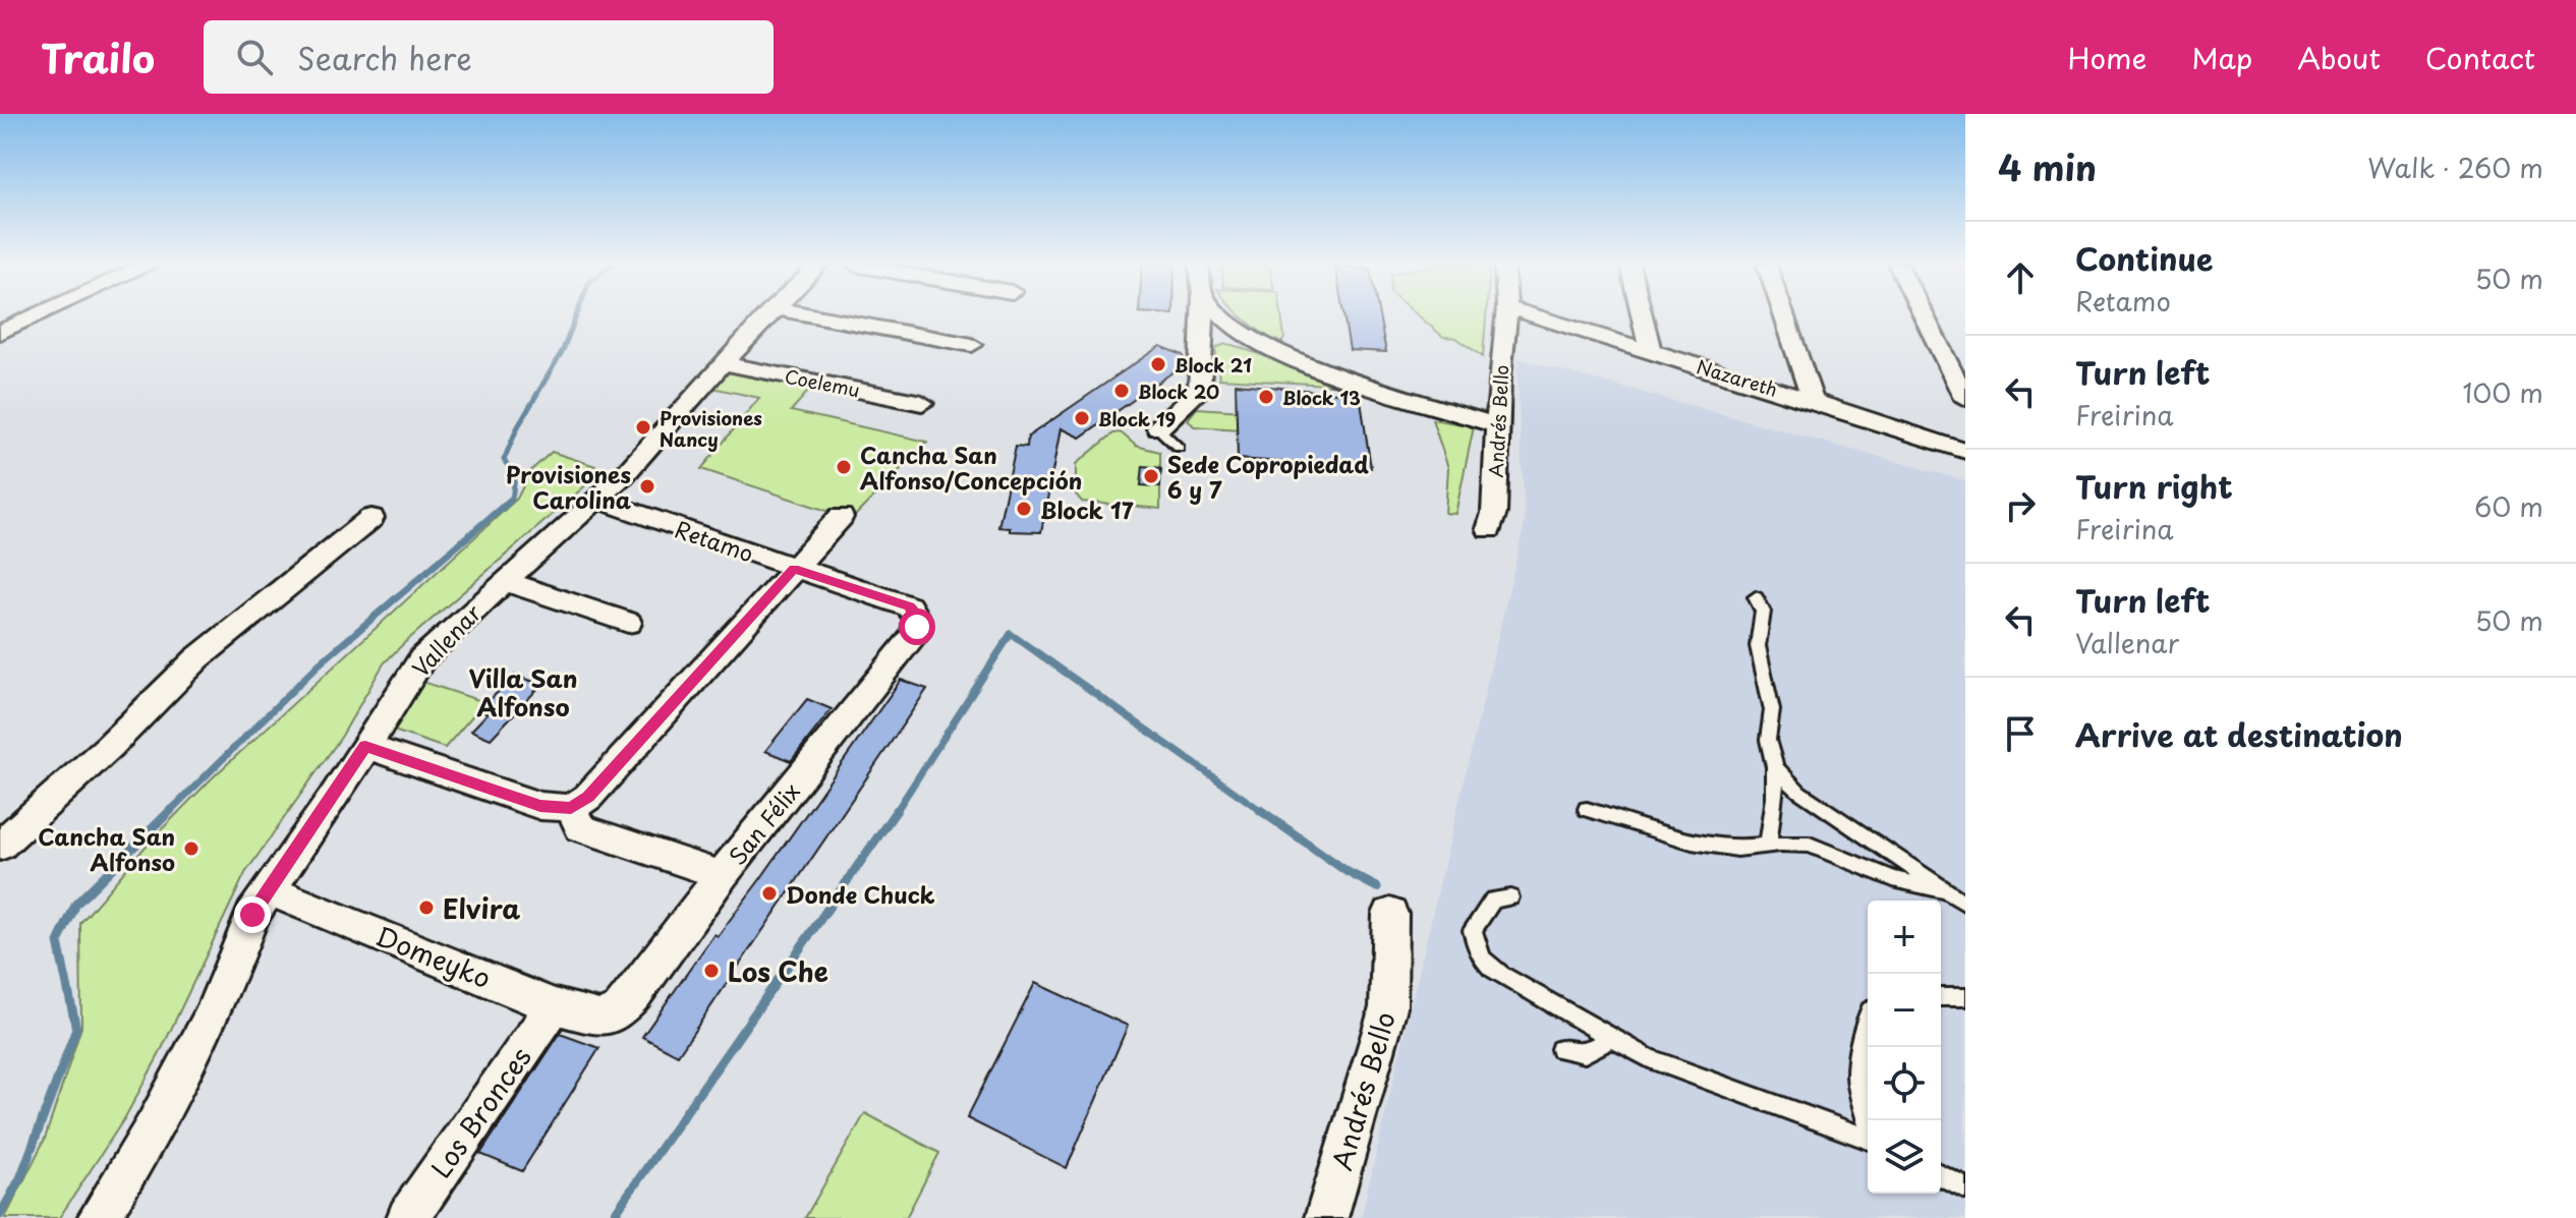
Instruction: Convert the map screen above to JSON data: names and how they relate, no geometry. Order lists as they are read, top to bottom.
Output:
{
  "streets": {
    "street": [
      "Nazareth",
      "Coelemu",
      "Andrés Bello",
      "Retamo",
      "Vallenar",
      "San Félix",
      "Domeyko",
      "Los Bronces"
    ]
  },
  "crossings": [
    ["Coelemu", "Vallenar"],
    ["Retamo", "Vallenar"],
    ["Retamo", "San Félix"],
    ["Vallenar", "Domeyko"],
    ["San Félix", "Domeyko"],
    ["Domeyko", "Los Bronces"]
  ],
  "districts": ["Villa San Alfonso"],
  "places": [
    "Block 21",
    "Block 20",
    "Block 13",
    "Block 19",
    "Provisiones Nancy",
    "Cancha San Alfonso/Concepción",
    "Sede Copropiedad 6 y 7",
    "Provisiones Carolina",
    "Block 17",
    "Cancha San Alfonso",
    "Donde Chuck",
    "Elvira",
    "Los Che"
  ],
  "page": {
    "header": "Trailo",
    "search": "Search here",
    "nav": [
      "Home",
      "Map",
      "About",
      "Contact"
    ],
    "heading": ["4 min", "Walk · 260 m"],
    "list": [
      ["Continue", "Retamo", "50 m"],
      ["Turn left", "Freirina", "100 m"],
      ["Turn right", "Freirina", "60 m"],
      ["Turn left", "Vallenar", "50 m"],
      "Arrive at destination"
    ],
    "map_buttons": ["+", "−"]
  }
}
